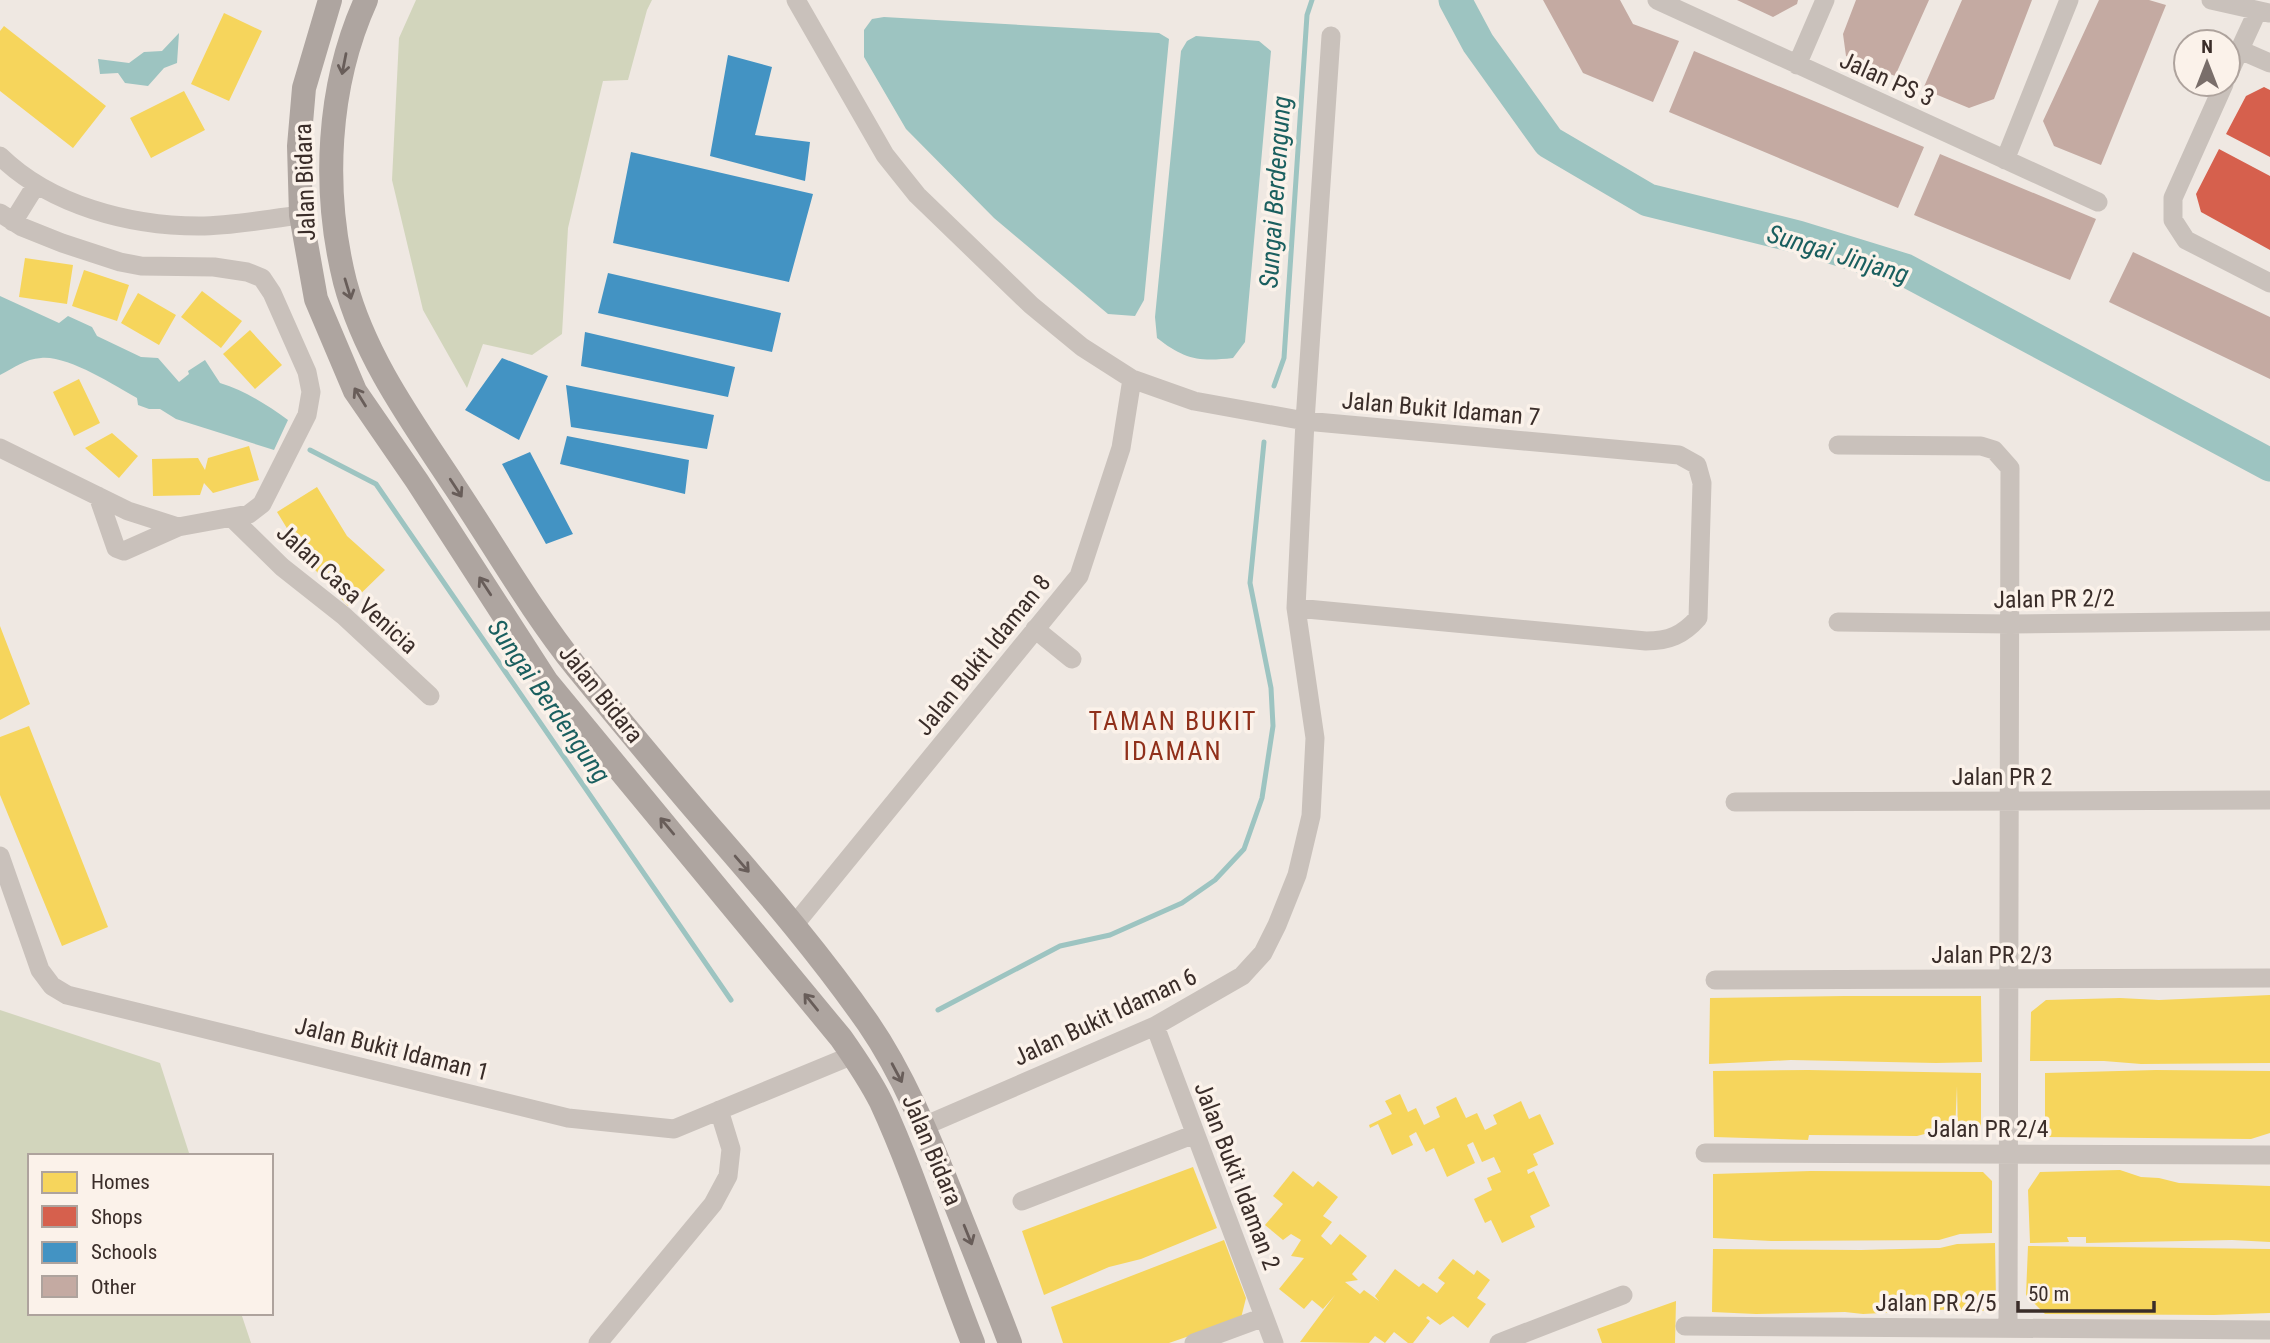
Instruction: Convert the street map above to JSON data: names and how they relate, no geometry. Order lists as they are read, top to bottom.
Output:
{
  "streets": {
    "main road": ["Jalan Bidara"],
    "street": [
      "Jalan PS 3",
      "Jalan Bukit Idaman 7",
      "Jalan Casa Venicia",
      "Jalan PR 2/2",
      "Jalan Bukit Idaman 8",
      "Jalan PR 2",
      "Jalan PR 2/3",
      "Jalan Bukit Idaman 6",
      "Jalan Bukit Idaman 1",
      "Jalan PR 2/4",
      "Jalan Bukit Idaman 2",
      "Jalan PR 2/5"
    ]
  },
  "crossings": [
    ["Jalan Bidara", "Jalan Bukit Idaman 8"],
    ["Jalan Bidara", "Jalan Bukit Idaman 6"],
    ["Jalan Bidara", "Jalan Bukit Idaman 1"],
    ["Jalan Bukit Idaman 7", "Jalan Bukit Idaman 8"],
    ["Jalan Bukit Idaman 7", "Jalan Bukit Idaman 6"],
    ["Jalan Bukit Idaman 6", "Jalan Bukit Idaman 2"]
  ],
  "districts": ["TAMAN BUKIT IDAMAN"],
  "water": ["Sungai Berdengung", "Sungai Jinjang"],
  "legend": [
    "Homes",
    "Shops",
    "Schools",
    "Other"
  ],
  "scale_bar": "50 m",
  "north": "top"
}
